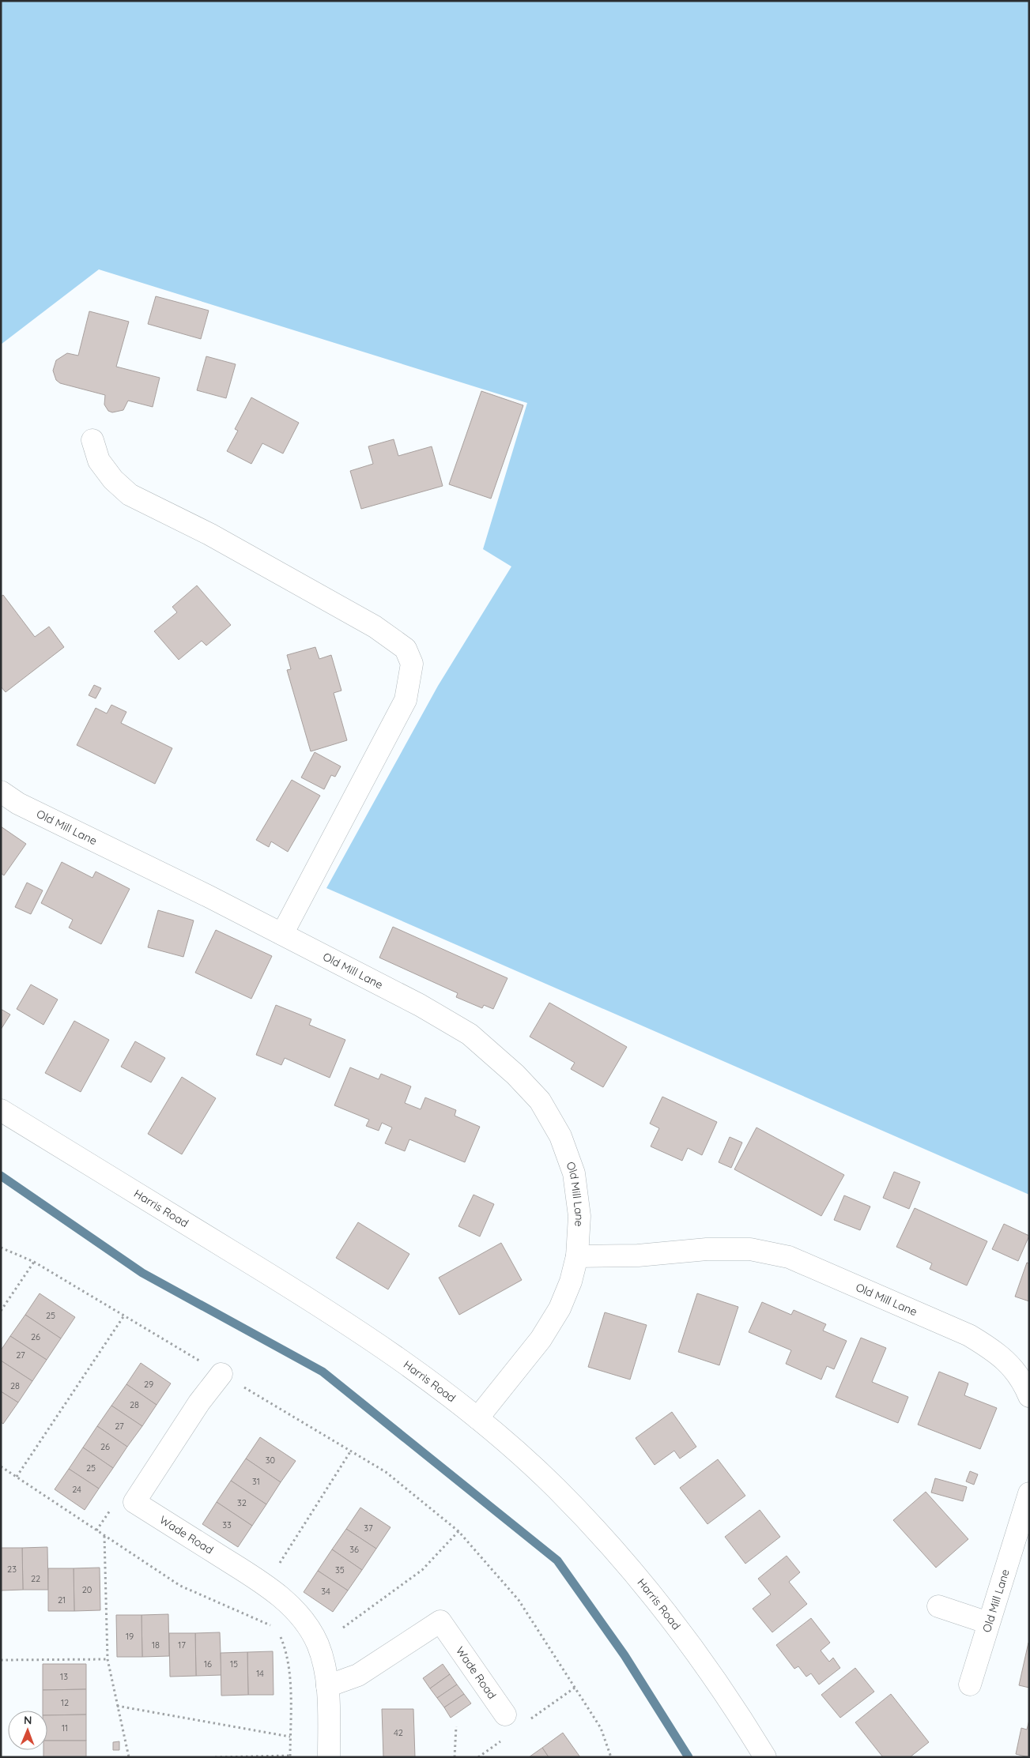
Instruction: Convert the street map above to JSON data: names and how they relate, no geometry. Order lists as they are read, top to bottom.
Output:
{
  "streets": {
    "street": ["Old Mill Lane", "Harris Road", "Wade Road"]
  },
  "crossings": [
    ["Old Mill Lane", "Harris Road"]
  ],
  "house_numbers": [
    "25",
    "26",
    "27",
    "29",
    "28",
    "28",
    "27",
    "26",
    "30",
    "25",
    "31",
    "24",
    "32",
    "33",
    "37",
    "36",
    "23",
    "35",
    "22",
    "20",
    "34",
    "21",
    "19",
    "18",
    "17",
    "16",
    "15",
    "14",
    "13",
    "12",
    "11",
    "42"
  ],
  "north": "top"
}
